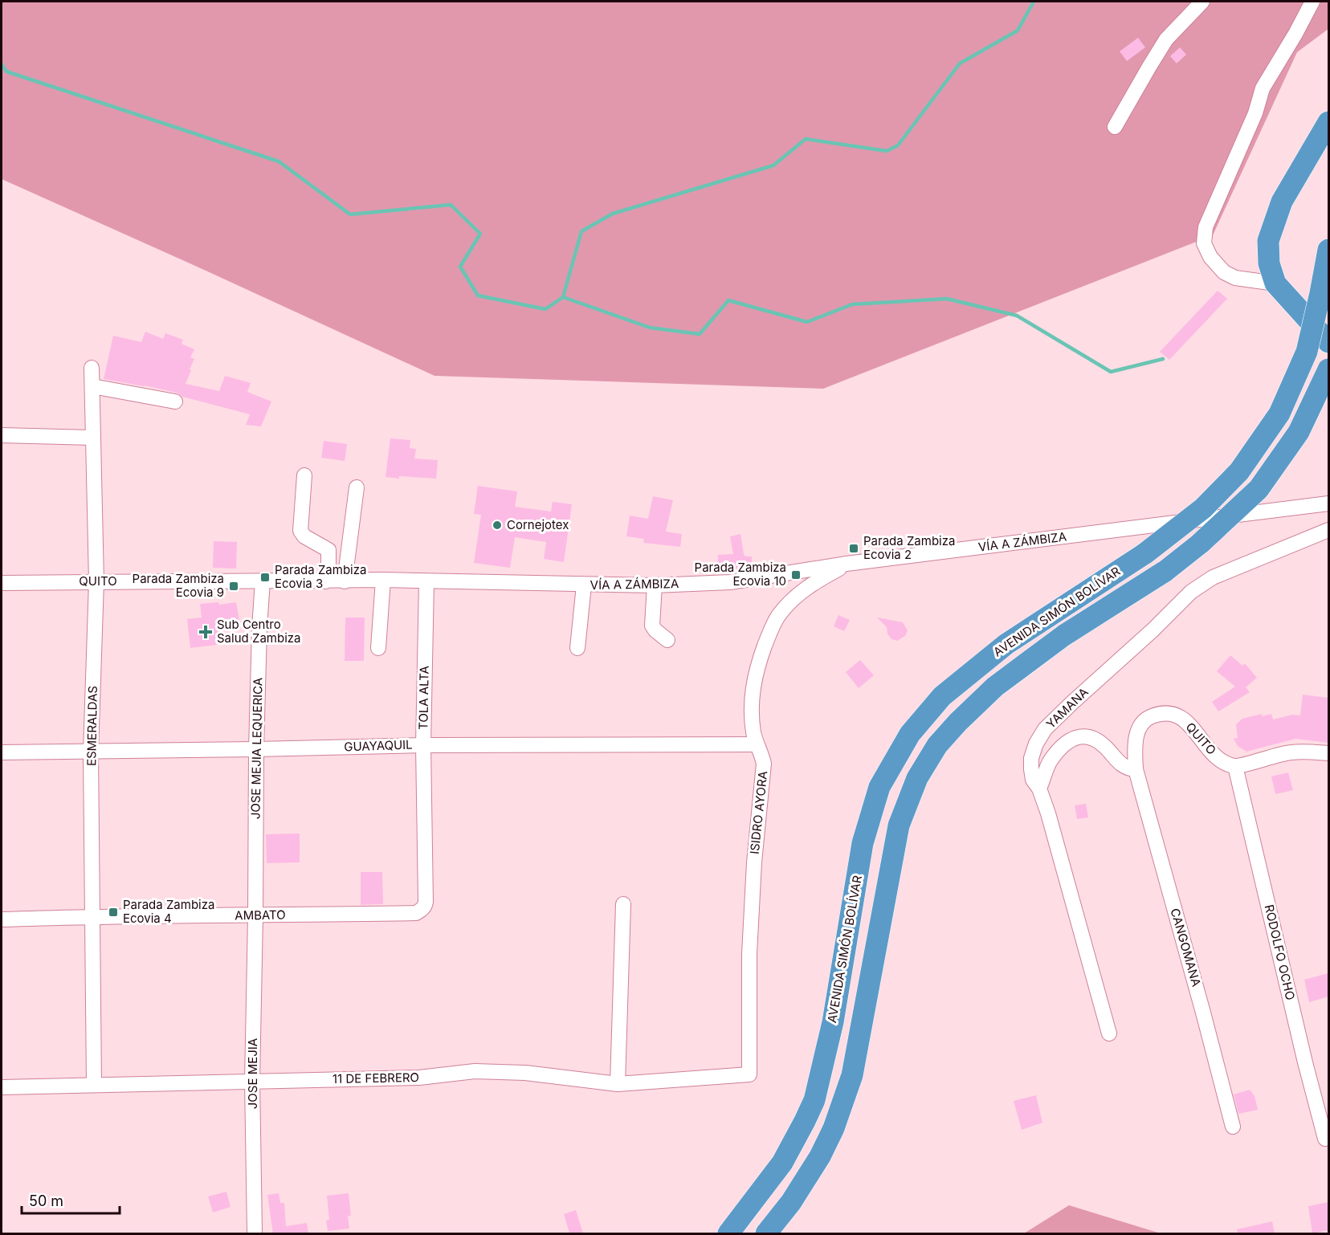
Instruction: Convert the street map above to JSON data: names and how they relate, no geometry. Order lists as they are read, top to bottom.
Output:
{
  "streets": {
    "highway": ["AVENIDA SIMÓN BOLÍVAR"],
    "street": [
      "VÍA A ZÁMBIZA",
      "QUITO",
      "TOLA ALTA",
      "YAMANA",
      "ESMERALDAS",
      "GUAYAQUIL",
      "JOSE MEJIA LEQUERICA",
      "ISIDRO AYORA",
      "AMBATO",
      "CANGOMANA",
      "RODOLFO OCHO",
      "JOSE MEJIA",
      "11 DE FEBRERO"
    ]
  },
  "crossings": [
    ["VÍA A ZÁMBIZA", "QUITO"],
    ["VÍA A ZÁMBIZA", "TOLA ALTA"],
    ["VÍA A ZÁMBIZA", "ISIDRO AYORA"],
    ["QUITO", "TOLA ALTA"],
    ["QUITO", "ESMERALDAS"],
    ["QUITO", "JOSE MEJIA LEQUERICA"],
    ["QUITO", "CANGOMANA"],
    ["QUITO", "RODOLFO OCHO"],
    ["TOLA ALTA", "GUAYAQUIL"],
    ["TOLA ALTA", "AMBATO"],
    ["ESMERALDAS", "GUAYAQUIL"],
    ["ESMERALDAS", "AMBATO"],
    ["ESMERALDAS", "11 DE FEBRERO"],
    ["GUAYAQUIL", "JOSE MEJIA LEQUERICA"],
    ["GUAYAQUIL", "ISIDRO AYORA"],
    ["JOSE MEJIA LEQUERICA", "AMBATO"],
    ["JOSE MEJIA LEQUERICA", "JOSE MEJIA"],
    ["ISIDRO AYORA", "11 DE FEBRERO"],
    ["AMBATO", "JOSE MEJIA"],
    ["JOSE MEJIA", "11 DE FEBRERO"]
  ],
  "places": {
    "other": ["Cornejotex"],
    "transit": [
      "Parada Zambiza Ecovia 2",
      "Parada Zambiza Ecovia 10",
      "Parada Zambiza Ecovia 3",
      "Parada Zambiza Ecovia 9",
      "Parada Zambiza Ecovia 4"
    ],
    "health": ["Sub Centro Salud Zambiza"]
  },
  "scale_bar": "50 m"
}
